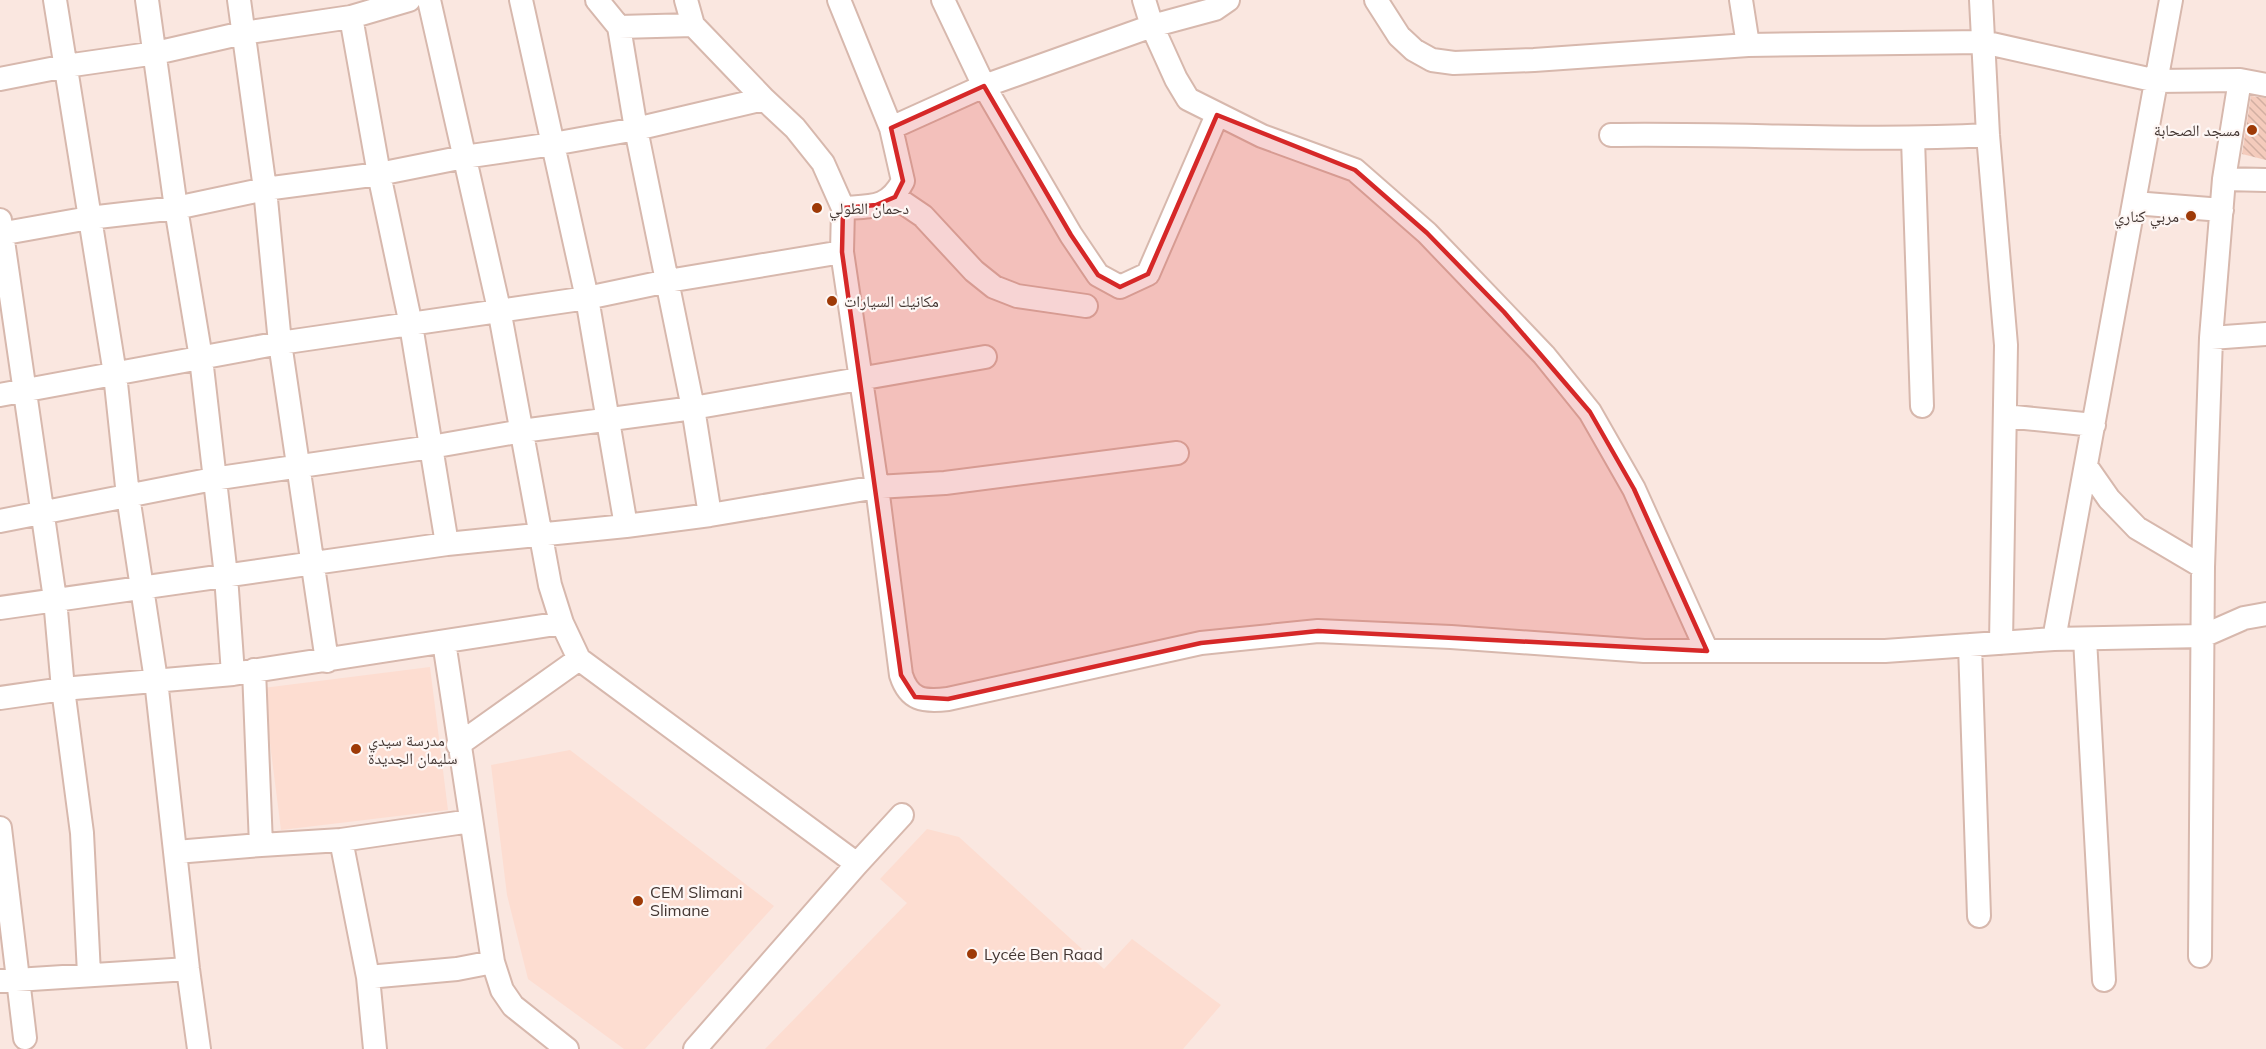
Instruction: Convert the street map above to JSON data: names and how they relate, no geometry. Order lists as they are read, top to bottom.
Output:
{
  "places": [
    "مسجد الصحابة",
    "دحمان الطولي",
    "مربي كناري",
    "مكانيك السيارات",
    "مدرسة سيدي سليمان الجديدة",
    "CEM Slimani Slimane",
    "Lycée Ben Raad"
  ]
}
